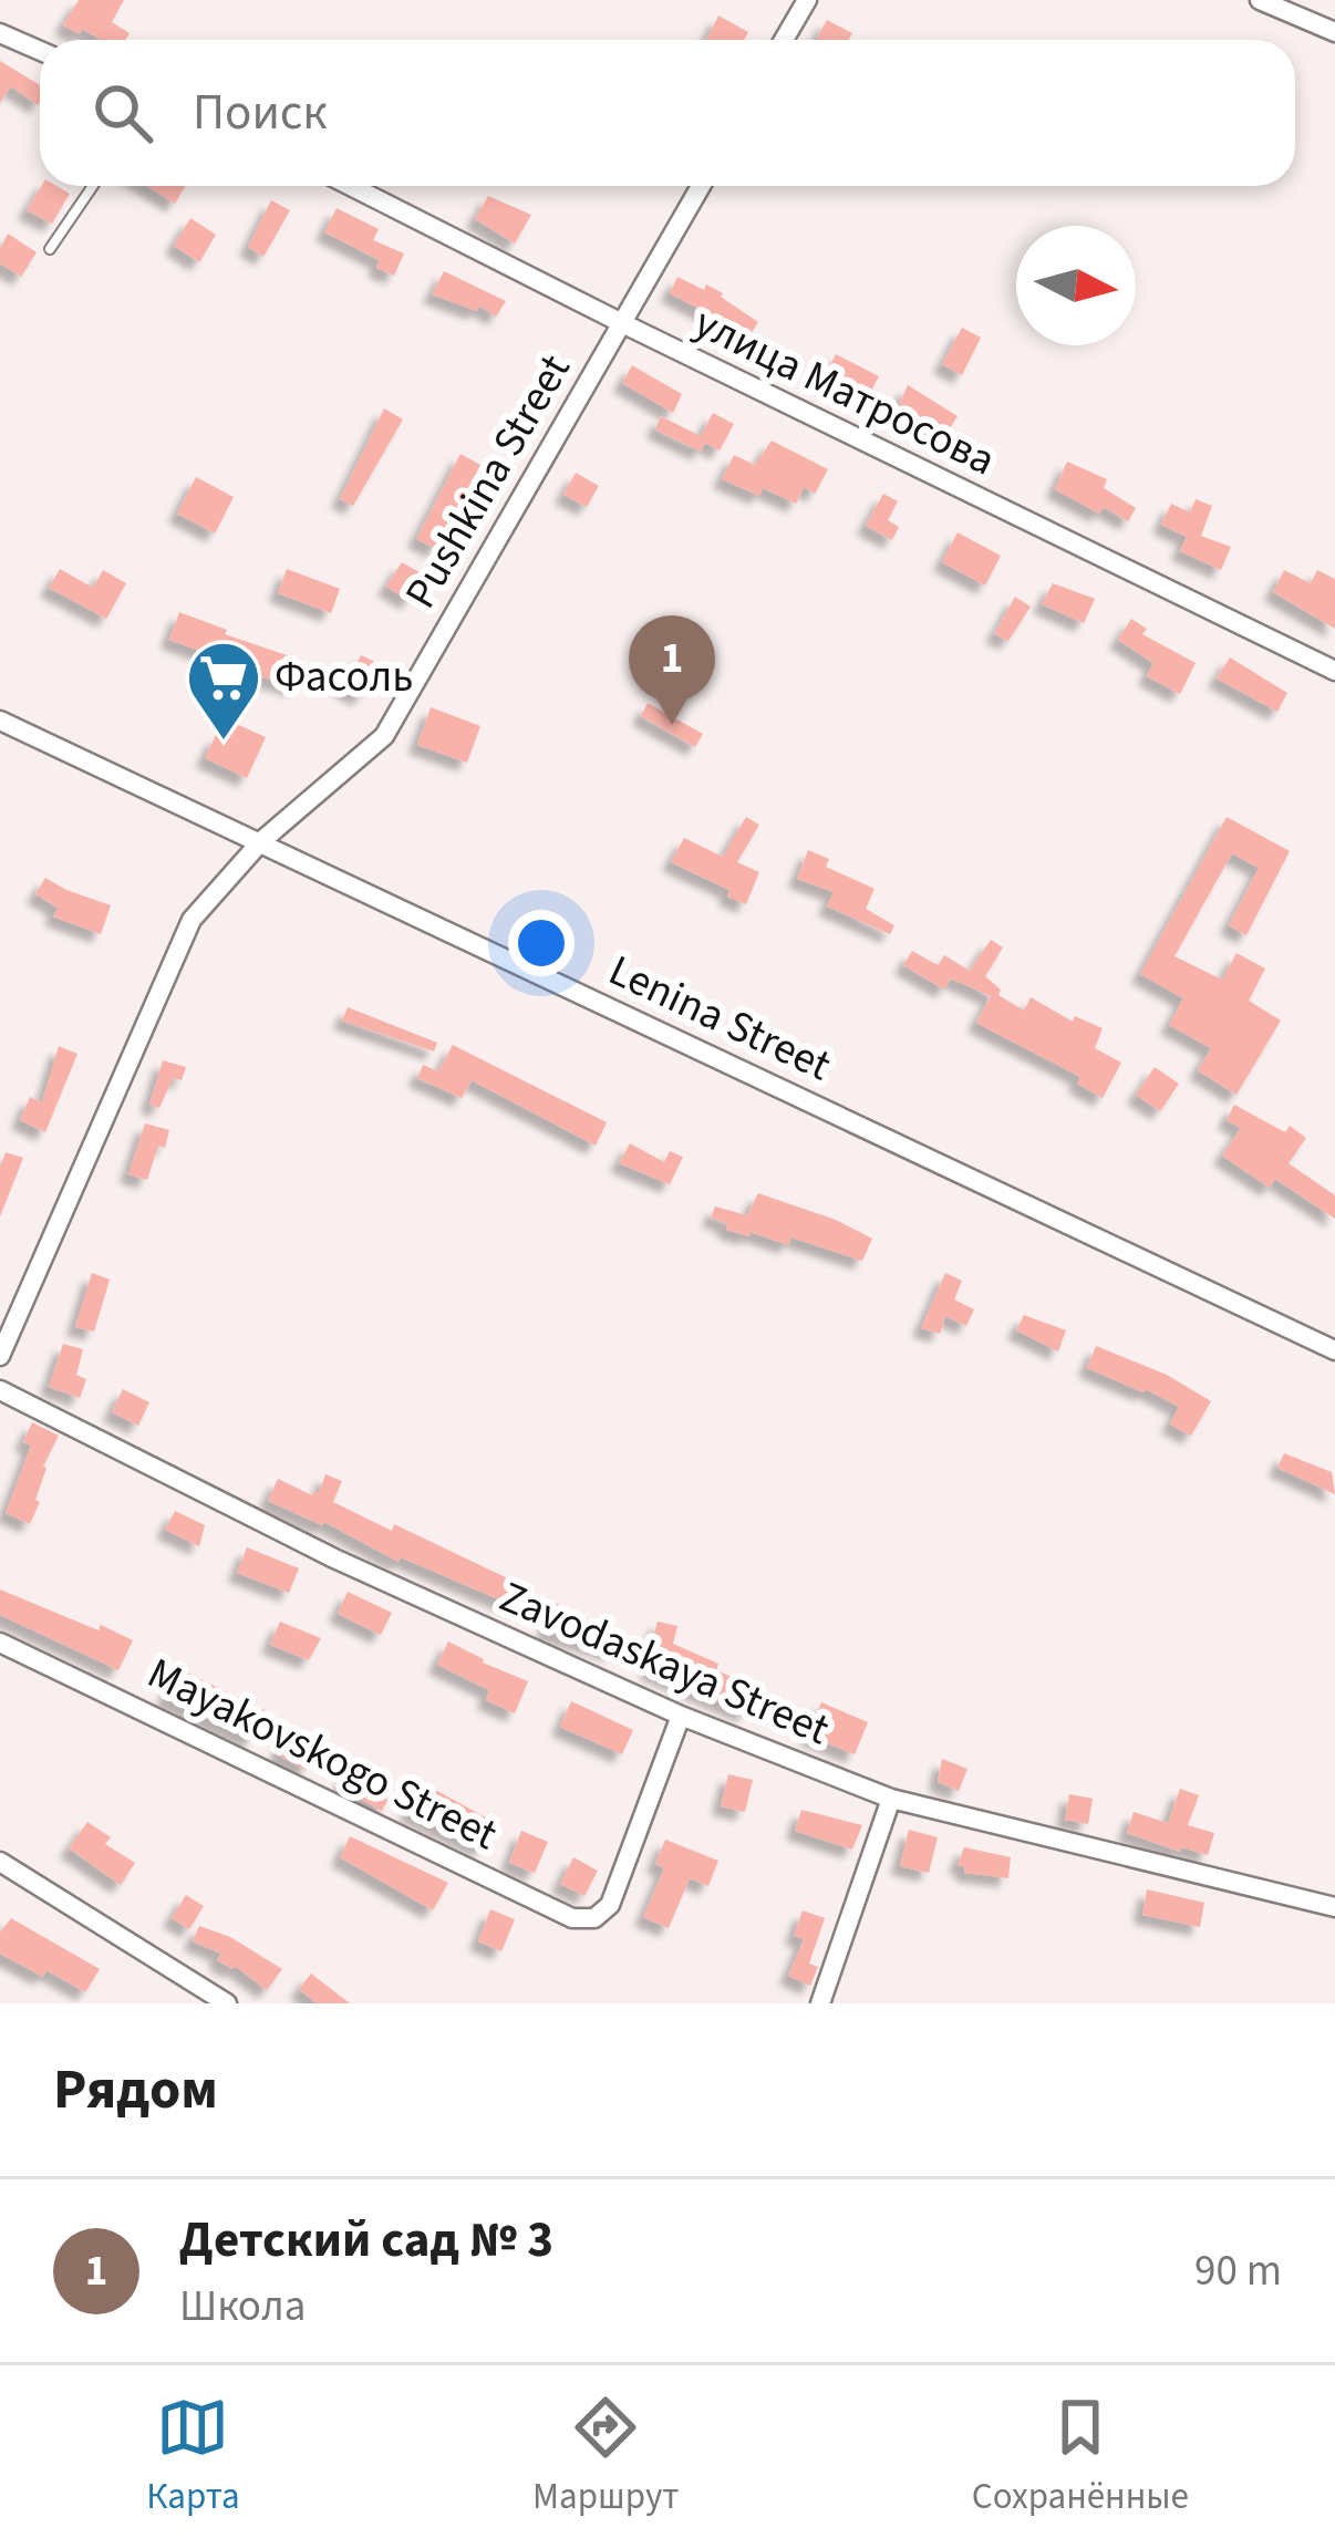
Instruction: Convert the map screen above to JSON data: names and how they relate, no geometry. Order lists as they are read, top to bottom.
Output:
{
  "streets": {
    "street": [
      "улица Матросова",
      "Pushkina Street",
      "Lenina Street",
      "Zavodaskaya Street",
      "Mayakovskogo Street"
    ]
  },
  "crossings": [
    ["улица Матросова", "Pushkina Street"],
    ["Pushkina Street", "Lenina Street"],
    ["Zavodaskaya Street", "Mayakovskogo Street"]
  ],
  "places": {
    "supermarket": ["Фасоль"]
  },
  "north": "right",
  "page": {
    "search": "Поиск",
    "pins": "1",
    "heading": "Рядом",
    "list": [
      {
        "mark": "1",
        "name": "Детский сад № 3",
        "note": "Школа",
        "value": "90 m"
      }
    ],
    "nav": ["Карта", "Маршрут", "Сохранённые"]
  }
}
